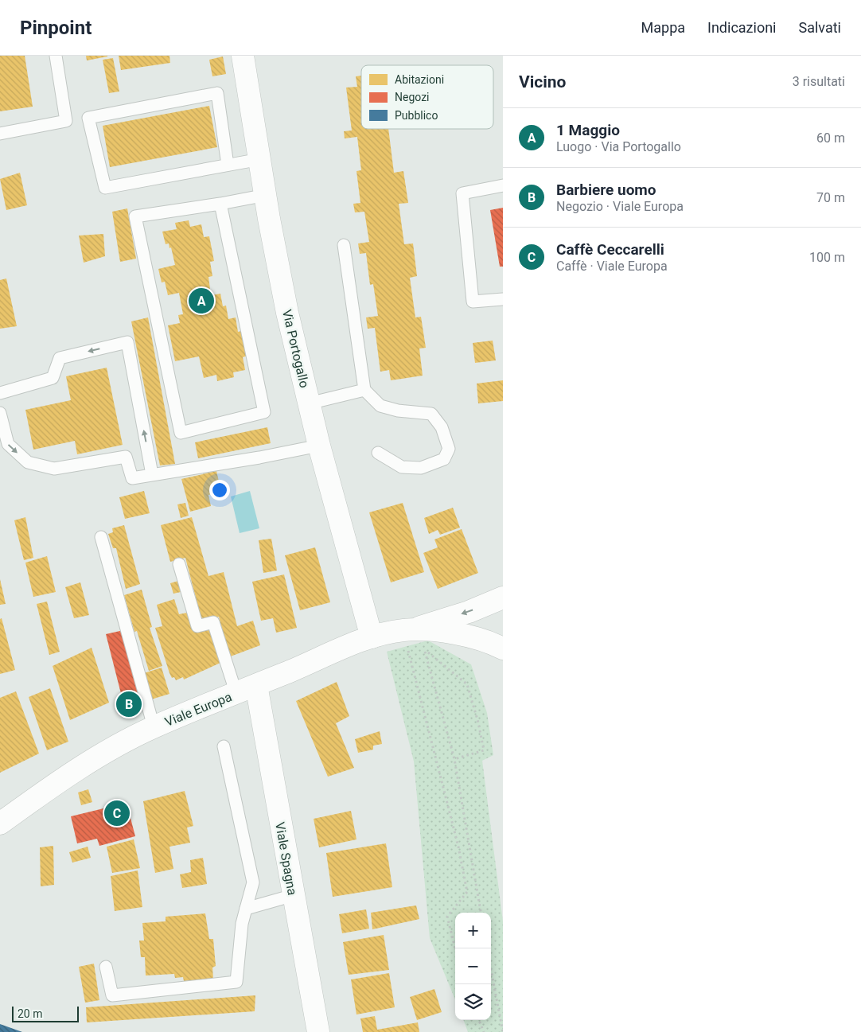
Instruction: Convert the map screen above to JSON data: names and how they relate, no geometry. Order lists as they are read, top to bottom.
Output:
{
  "streets": {
    "street": ["Via Portogallo", "Viale Europa", "Viale Spagna"]
  },
  "crossings": [
    ["Via Portogallo", "Viale Europa"],
    ["Viale Europa", "Viale Spagna"]
  ],
  "legend": ["Abitazioni", "Negozi", "Pubblico"],
  "scale_bar": "20 m",
  "page": {
    "header": "Pinpoint",
    "nav": ["Mappa", "Indicazioni", "Salvati"],
    "heading": ["Vicino", "3 risultati"],
    "list": [
      {
        "mark": "A",
        "name": "1 Maggio",
        "note": "Luogo · Via Portogallo",
        "value": "60 m"
      },
      {
        "mark": "B",
        "name": "Barbiere uomo",
        "note": "Negozio · Viale Europa",
        "value": "70 m"
      },
      {
        "mark": "C",
        "name": "Caffè Ceccarelli",
        "note": "Caffè · Viale Europa",
        "value": "100 m"
      }
    ],
    "pins": ["A", "B", "C"],
    "map_buttons": ["+", "−"],
    "scale": "20 m"
  }
}
